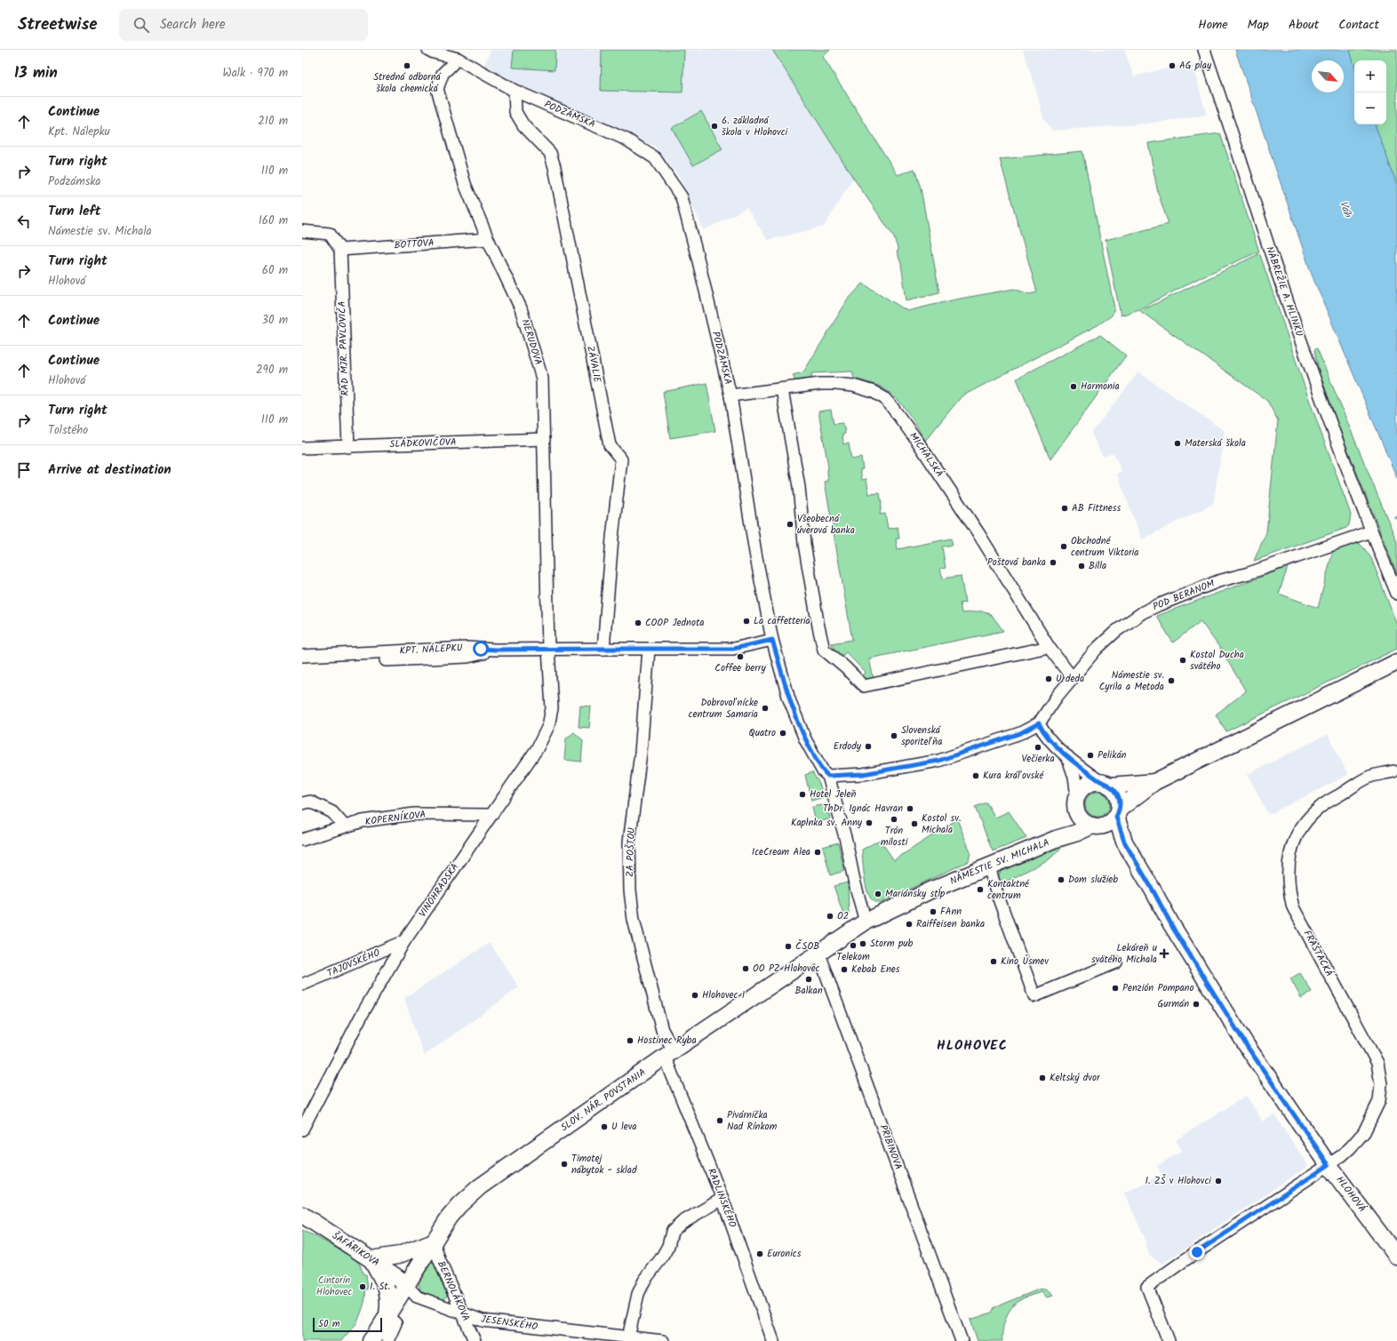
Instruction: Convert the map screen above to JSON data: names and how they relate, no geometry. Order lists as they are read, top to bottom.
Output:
{
  "streets": {
    "main road": [
      "NÁMESTIE SV. MICHALA",
      "SLOV. NÁR. POVSTANIA",
      "HLOHOVÁ",
      "ŠAFÁRIKOVA"
    ],
    "street": [
      "PODZÁMSKA",
      "BOTTOVA",
      "NÁBREŽIE A. HLINKU",
      "NERUDOVA",
      "RAD MJR. PAVLOVIČA",
      "ZÁVALIE",
      "SLÁDKOVIČOVA",
      "MICHALSKÁ",
      "POD BERANOM",
      "KPT. NÁLEPKU",
      "KOPERNÍKOVA",
      "ZA POŠTOU",
      "VINOHRADSKÁ",
      "FRAŠTACKÁ",
      "TAJOVSKÉHO",
      "PRIBINOVA",
      "RADLINSKÉHO",
      "BERNOLÁKOVA",
      "JESENSKÉHO"
    ]
  },
  "crossings": [
    ["PODZÁMSKA", "NERUDOVA"],
    ["PODZÁMSKA", "ZÁVALIE"],
    ["PODZÁMSKA", "MICHALSKÁ"],
    ["PODZÁMSKA", "KPT. NÁLEPKU"],
    ["BOTTOVA", "NERUDOVA"],
    ["BOTTOVA", "RAD MJR. PAVLOVIČA"],
    ["NÁBREŽIE A. HLINKU", "POD BERANOM"],
    ["NERUDOVA", "SLÁDKOVIČOVA"],
    ["NERUDOVA", "KPT. NÁLEPKU"],
    ["NERUDOVA", "VINOHRADSKÁ"],
    ["RAD MJR. PAVLOVIČA", "SLÁDKOVIČOVA"],
    ["ZÁVALIE", "KPT. NÁLEPKU"],
    ["MICHALSKÁ", "POD BERANOM"],
    ["KPT. NÁLEPKU", "ZA POŠTOU"],
    ["KPT. NÁLEPKU", "VINOHRADSKÁ"],
    ["KOPERNÍKOVA", "VINOHRADSKÁ"],
    ["ZA POŠTOU", "SLOV. NÁR. POVSTANIA"],
    ["ZA POŠTOU", "RADLINSKÉHO"],
    ["NÁMESTIE SV. MICHALA", "SLOV. NÁR. POVSTANIA"],
    ["NÁMESTIE SV. MICHALA", "PRIBINOVA"],
    ["NÁMESTIE SV. MICHALA", "HLOHOVÁ"],
    ["VINOHRADSKÁ", "TAJOVSKÉHO"],
    ["FRAŠTACKÁ", "HLOHOVÁ"],
    ["SLOV. NÁR. POVSTANIA", "PRIBINOVA"],
    ["SLOV. NÁR. POVSTANIA", "RADLINSKÉHO"],
    ["SLOV. NÁR. POVSTANIA", "ŠAFÁRIKOVA"],
    ["SLOV. NÁR. POVSTANIA", "BERNOLÁKOVA"],
    ["SLOV. NÁR. POVSTANIA", "JESENSKÉHO"],
    ["ŠAFÁRIKOVA", "JESENSKÉHO"],
    ["BERNOLÁKOVA", "JESENSKÉHO"]
  ],
  "districts": ["HLOHOVEC"],
  "water": ["Váh"],
  "parks": ["Cintorín Hlohovec"],
  "places": {
    "other": [
      "Stredná odborná škola chemická",
      "AG play",
      "6. základná škola v Hlohovci",
      "Harmonia",
      "Materská škola",
      "AB Fittness",
      "Všeobecná úverová banka",
      "Obchodné centrum Viktoria",
      "Poštová banka",
      "Billa",
      "La caffetteria",
      "COOP Jednota",
      "Coffee berry",
      "Kostol Ducha svätého",
      "U deda",
      "Námestie sv. Cyrila a Metoda",
      "Dobrovoľnícke centrum Samaria",
      "Quatro",
      "Slovenská sporiteľňa",
      "Erdody",
      "Večierka",
      "Pelikán",
      "Kura kráľovské",
      "Hotel Jeleň",
      "ThDr. Ignác Havran",
      "Trón milosti",
      "Kaplnka sv. Anny",
      "Kostol sv. Michala",
      "IceCream Alea",
      "Dom služieb",
      "Kontaktné centrum",
      "Mariánsky stĺp",
      "FAnn",
      "O2",
      "Raiffeisen banka",
      "Storm pub",
      "Telekom",
      "ČSOB",
      "Kino Úsmev",
      "OO PZ Hlohovec",
      "Kebab Enes",
      "Balkan",
      "Penzión Pompano",
      "Hlohovec 1",
      "Gurmán",
      "Hostinec Ryba",
      "Keltský dvor",
      "Pivárnička Nad Rínkom",
      "U leva",
      "Timotej nábytok - sklad",
      "I. ZŠ v Hlohovci",
      "Euronics",
      "I. St."
    ],
    "health": ["Lekáreň u svätého Michala"]
  },
  "scale_bar": "50 m",
  "north": "bottom right",
  "page": {
    "header": "Streetwise",
    "search": "Search here",
    "nav": [
      "Home",
      "Map",
      "About",
      "Contact"
    ],
    "heading": ["13 min", "Walk · 970 m"],
    "map_buttons": ["+", "−"],
    "list": [
      ["Continue", "Kpt. Nálepku", "210 m"],
      ["Turn right", "Podzámska", "110 m"],
      ["Turn left", "Námestie sv. Michala", "160 m"],
      ["Turn right", "Hlohová", "60 m"],
      ["Continue", "30 m"],
      ["Continue", "Hlohová", "290 m"],
      ["Turn right", "Tolstého", "110 m"],
      "Arrive at destination"
    ],
    "scale": "50 m"
  }
}
